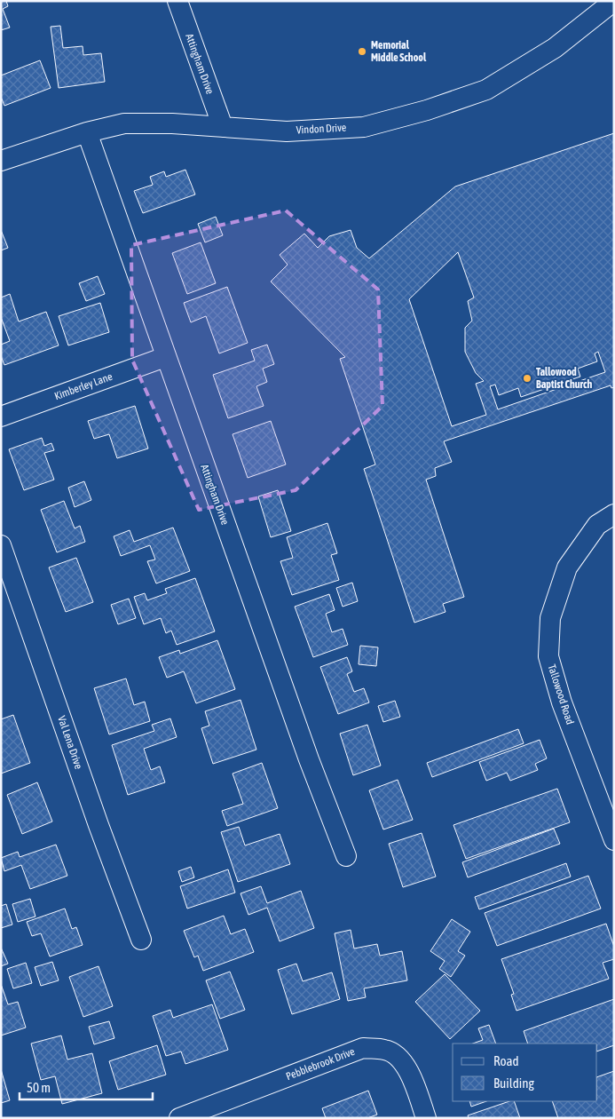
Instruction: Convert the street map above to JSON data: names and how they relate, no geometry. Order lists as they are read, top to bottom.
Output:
{
  "streets": {
    "street": [
      "Attingham Drive",
      "Vindon Drive",
      "Kimberley Lane",
      "Tallowood Road",
      "Val Lena Drive",
      "Pebblebrook Drive"
    ]
  },
  "crossings": [
    ["Attingham Drive", "Vindon Drive"],
    ["Attingham Drive", "Kimberley Lane"]
  ],
  "places": ["Memorial Middle School", "Tallowood Baptist Church"],
  "legend": ["Road", "Building"],
  "scale_bar": "50 m"
}
